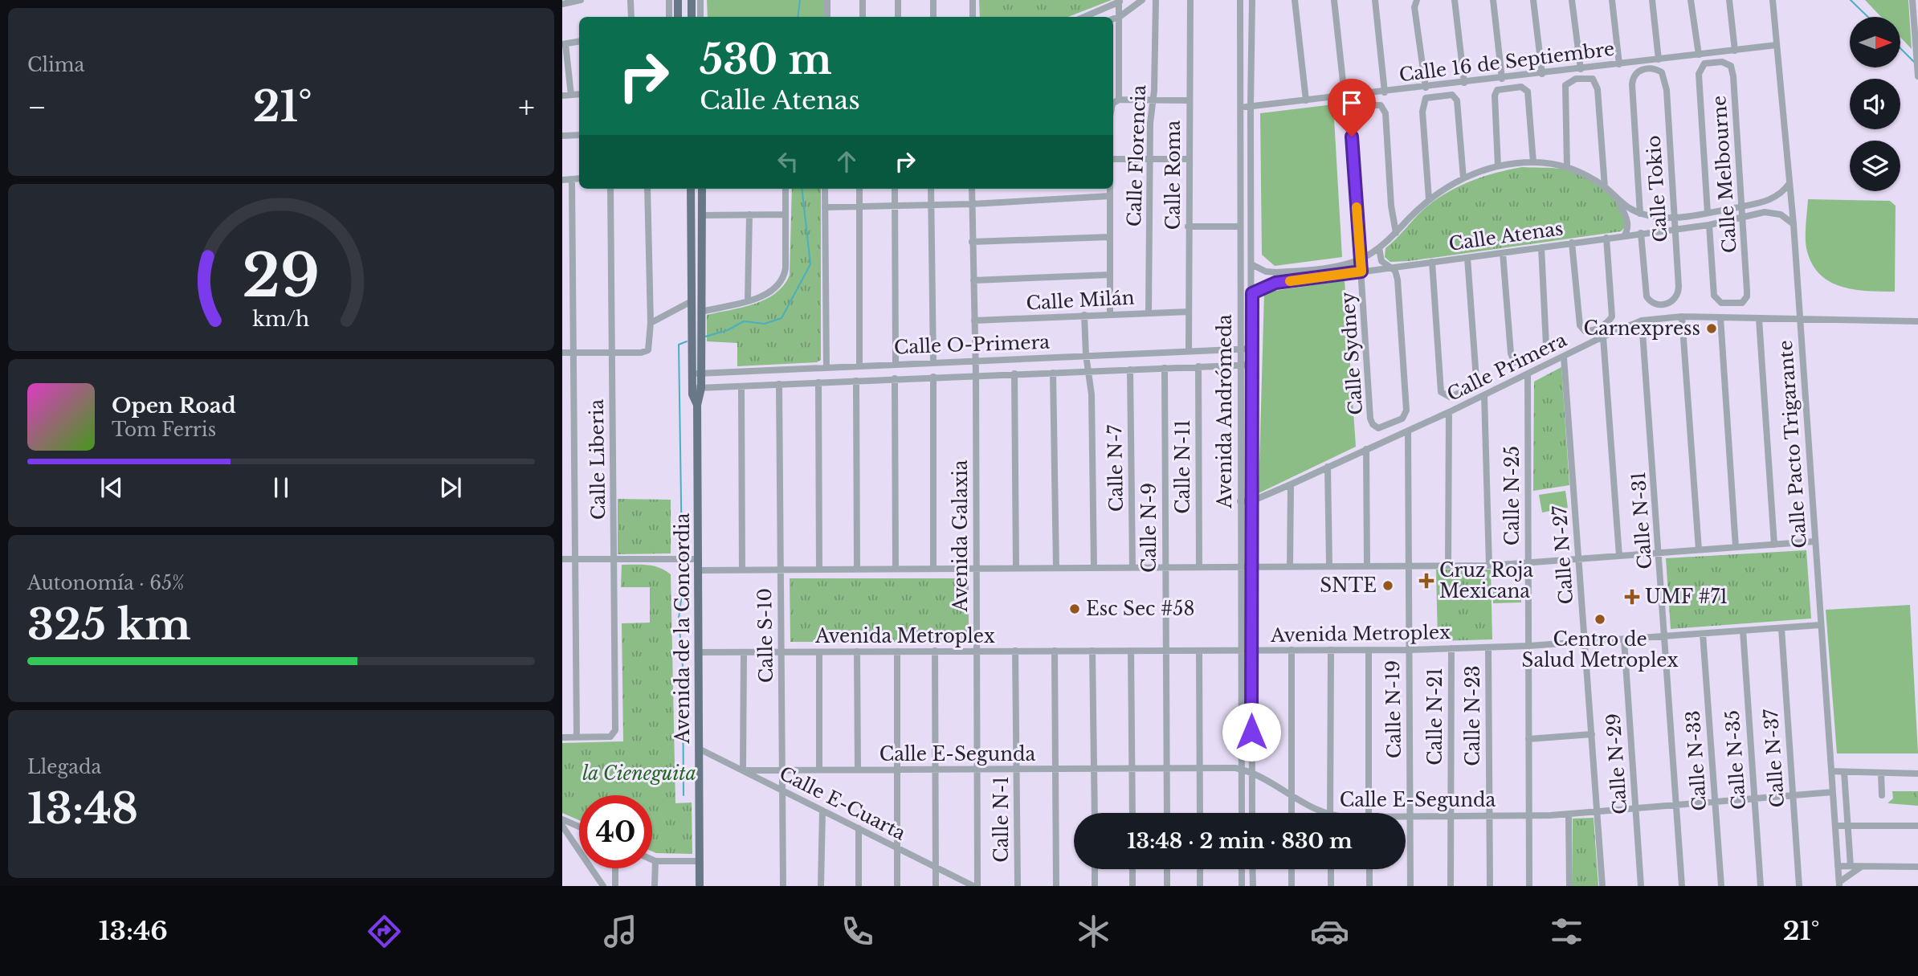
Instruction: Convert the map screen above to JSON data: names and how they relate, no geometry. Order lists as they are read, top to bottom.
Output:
{
  "streets": {
    "main road": ["Avenida de la Concordia"],
    "street": [
      "Calle 16 de Septiembre",
      "Calle Florencia",
      "Calle Melbourne",
      "Calle Roma",
      "Calle Tokio",
      "Calle Atenas",
      "Calle Milán",
      "Calle O-Primera",
      "Calle Sydney",
      "Calle Primera",
      "Avenida Andrómeda",
      "Calle Pacto Trigarante",
      "Calle Liberia",
      "Calle N-11",
      "Calle N-7",
      "Calle N-25",
      "Calle N-31",
      "Calle N-9",
      "Avenida Galaxia",
      "Calle N-27",
      "Avenida Metroplex",
      "Calle S-10",
      "Calle N-19",
      "Calle N-23",
      "Calle N-21",
      "Calle E-Segunda",
      "Calle N-37",
      "Calle N-35",
      "Calle N-33",
      "Calle N-29",
      "Calle E-Cuarta",
      "Calle N-1"
    ]
  },
  "crossings": [
    ["Calle 16 de Septiembre", "Avenida Andrómeda"],
    ["Calle 16 de Septiembre", "Calle Pacto Trigarante"],
    ["Calle Florencia", "Calle Milán"],
    ["Calle Melbourne", "Calle Atenas"],
    ["Calle Roma", "Calle Milán"],
    ["Calle Roma", "Calle O-Primera"],
    ["Calle Tokio", "Calle Atenas"],
    ["Calle Atenas", "Calle Sydney"],
    ["Calle Atenas", "Avenida Andrómeda"],
    ["Calle Atenas", "Calle Pacto Trigarante"],
    ["Calle Milán", "Avenida Galaxia"],
    ["Calle O-Primera", "Avenida Andrómeda"],
    ["Calle O-Primera", "Calle N-11"],
    ["Calle O-Primera", "Calle N-7"],
    ["Calle O-Primera", "Calle N-9"],
    ["Calle O-Primera", "Avenida Galaxia"],
    ["Calle O-Primera", "Avenida de la Concordia"],
    ["Calle O-Primera", "Calle S-10"],
    ["Calle Primera", "Avenida Andrómeda"],
    ["Calle Primera", "Calle Pacto Trigarante"],
    ["Calle Primera", "Calle N-25"],
    ["Calle Primera", "Calle N-31"],
    ["Calle Primera", "Calle N-27"],
    ["Calle Primera", "Calle N-19"],
    ["Avenida Andrómeda", "Avenida Metroplex"],
    ["Avenida Andrómeda", "Calle E-Segunda"],
    ["Calle Pacto Trigarante", "Avenida Metroplex"],
    ["Calle Pacto Trigarante", "Calle E-Segunda"],
    ["Calle N-25", "Avenida Metroplex"],
    ["Calle N-25", "Calle E-Segunda"],
    ["Calle N-31", "Avenida Metroplex"],
    ["Calle N-31", "Calle E-Segunda"],
    ["Calle N-9", "Avenida Metroplex"],
    ["Calle N-9", "Calle E-Segunda"],
    ["Avenida Galaxia", "Avenida Metroplex"],
    ["Avenida Galaxia", "Calle E-Segunda"],
    ["Calle N-27", "Avenida Metroplex"],
    ["Calle N-27", "Calle E-Segunda"],
    ["Avenida de la Concordia", "Avenida Metroplex"],
    ["Avenida de la Concordia", "Calle E-Cuarta"],
    ["Avenida Metroplex", "Calle S-10"],
    ["Avenida Metroplex", "Calle N-19"],
    ["Avenida Metroplex", "Calle N-23"],
    ["Avenida Metroplex", "Calle N-21"],
    ["Avenida Metroplex", "Calle N-37"],
    ["Avenida Metroplex", "Calle N-35"],
    ["Avenida Metroplex", "Calle N-33"],
    ["Avenida Metroplex", "Calle N-29"],
    ["Avenida Metroplex", "Calle N-1"],
    ["Calle S-10", "Calle E-Segunda"],
    ["Calle S-10", "Calle E-Cuarta"],
    ["Calle N-19", "Calle E-Segunda"],
    ["Calle N-23", "Calle E-Segunda"],
    ["Calle N-21", "Calle E-Segunda"],
    ["Calle E-Segunda", "Calle N-37"],
    ["Calle E-Segunda", "Calle N-35"],
    ["Calle E-Segunda", "Calle N-33"],
    ["Calle E-Segunda", "Calle N-29"],
    ["Calle E-Segunda", "Calle E-Cuarta"],
    ["Calle E-Segunda", "Calle N-1"]
  ],
  "parks": ["la Cieneguita"],
  "places": {
    "other": [
      "Carnexpress",
      "SNTE",
      "Esc Sec #58",
      "Centro de Salud Metroplex"
    ],
    "health": ["Cruz Roja Mexicana", "UMF #71"]
  },
  "north": "right",
  "page": {
    "tile": [
      "Clima",
      ["Autonomía · 65%", "325 km"],
      ["Llegada", "13:48"]
    ],
    "turn": ["530 m", "Calle Atenas"],
    "heat": ["−", "21°", "+"],
    "song": ["Open Road", "Tom Ferris"],
    "limit": "40",
    "trip": "13:48 · 2 min · 830 m",
    "tabs": ["13:46", "21°"],
    "gauge": ["29", "km/h"]
  }
}
